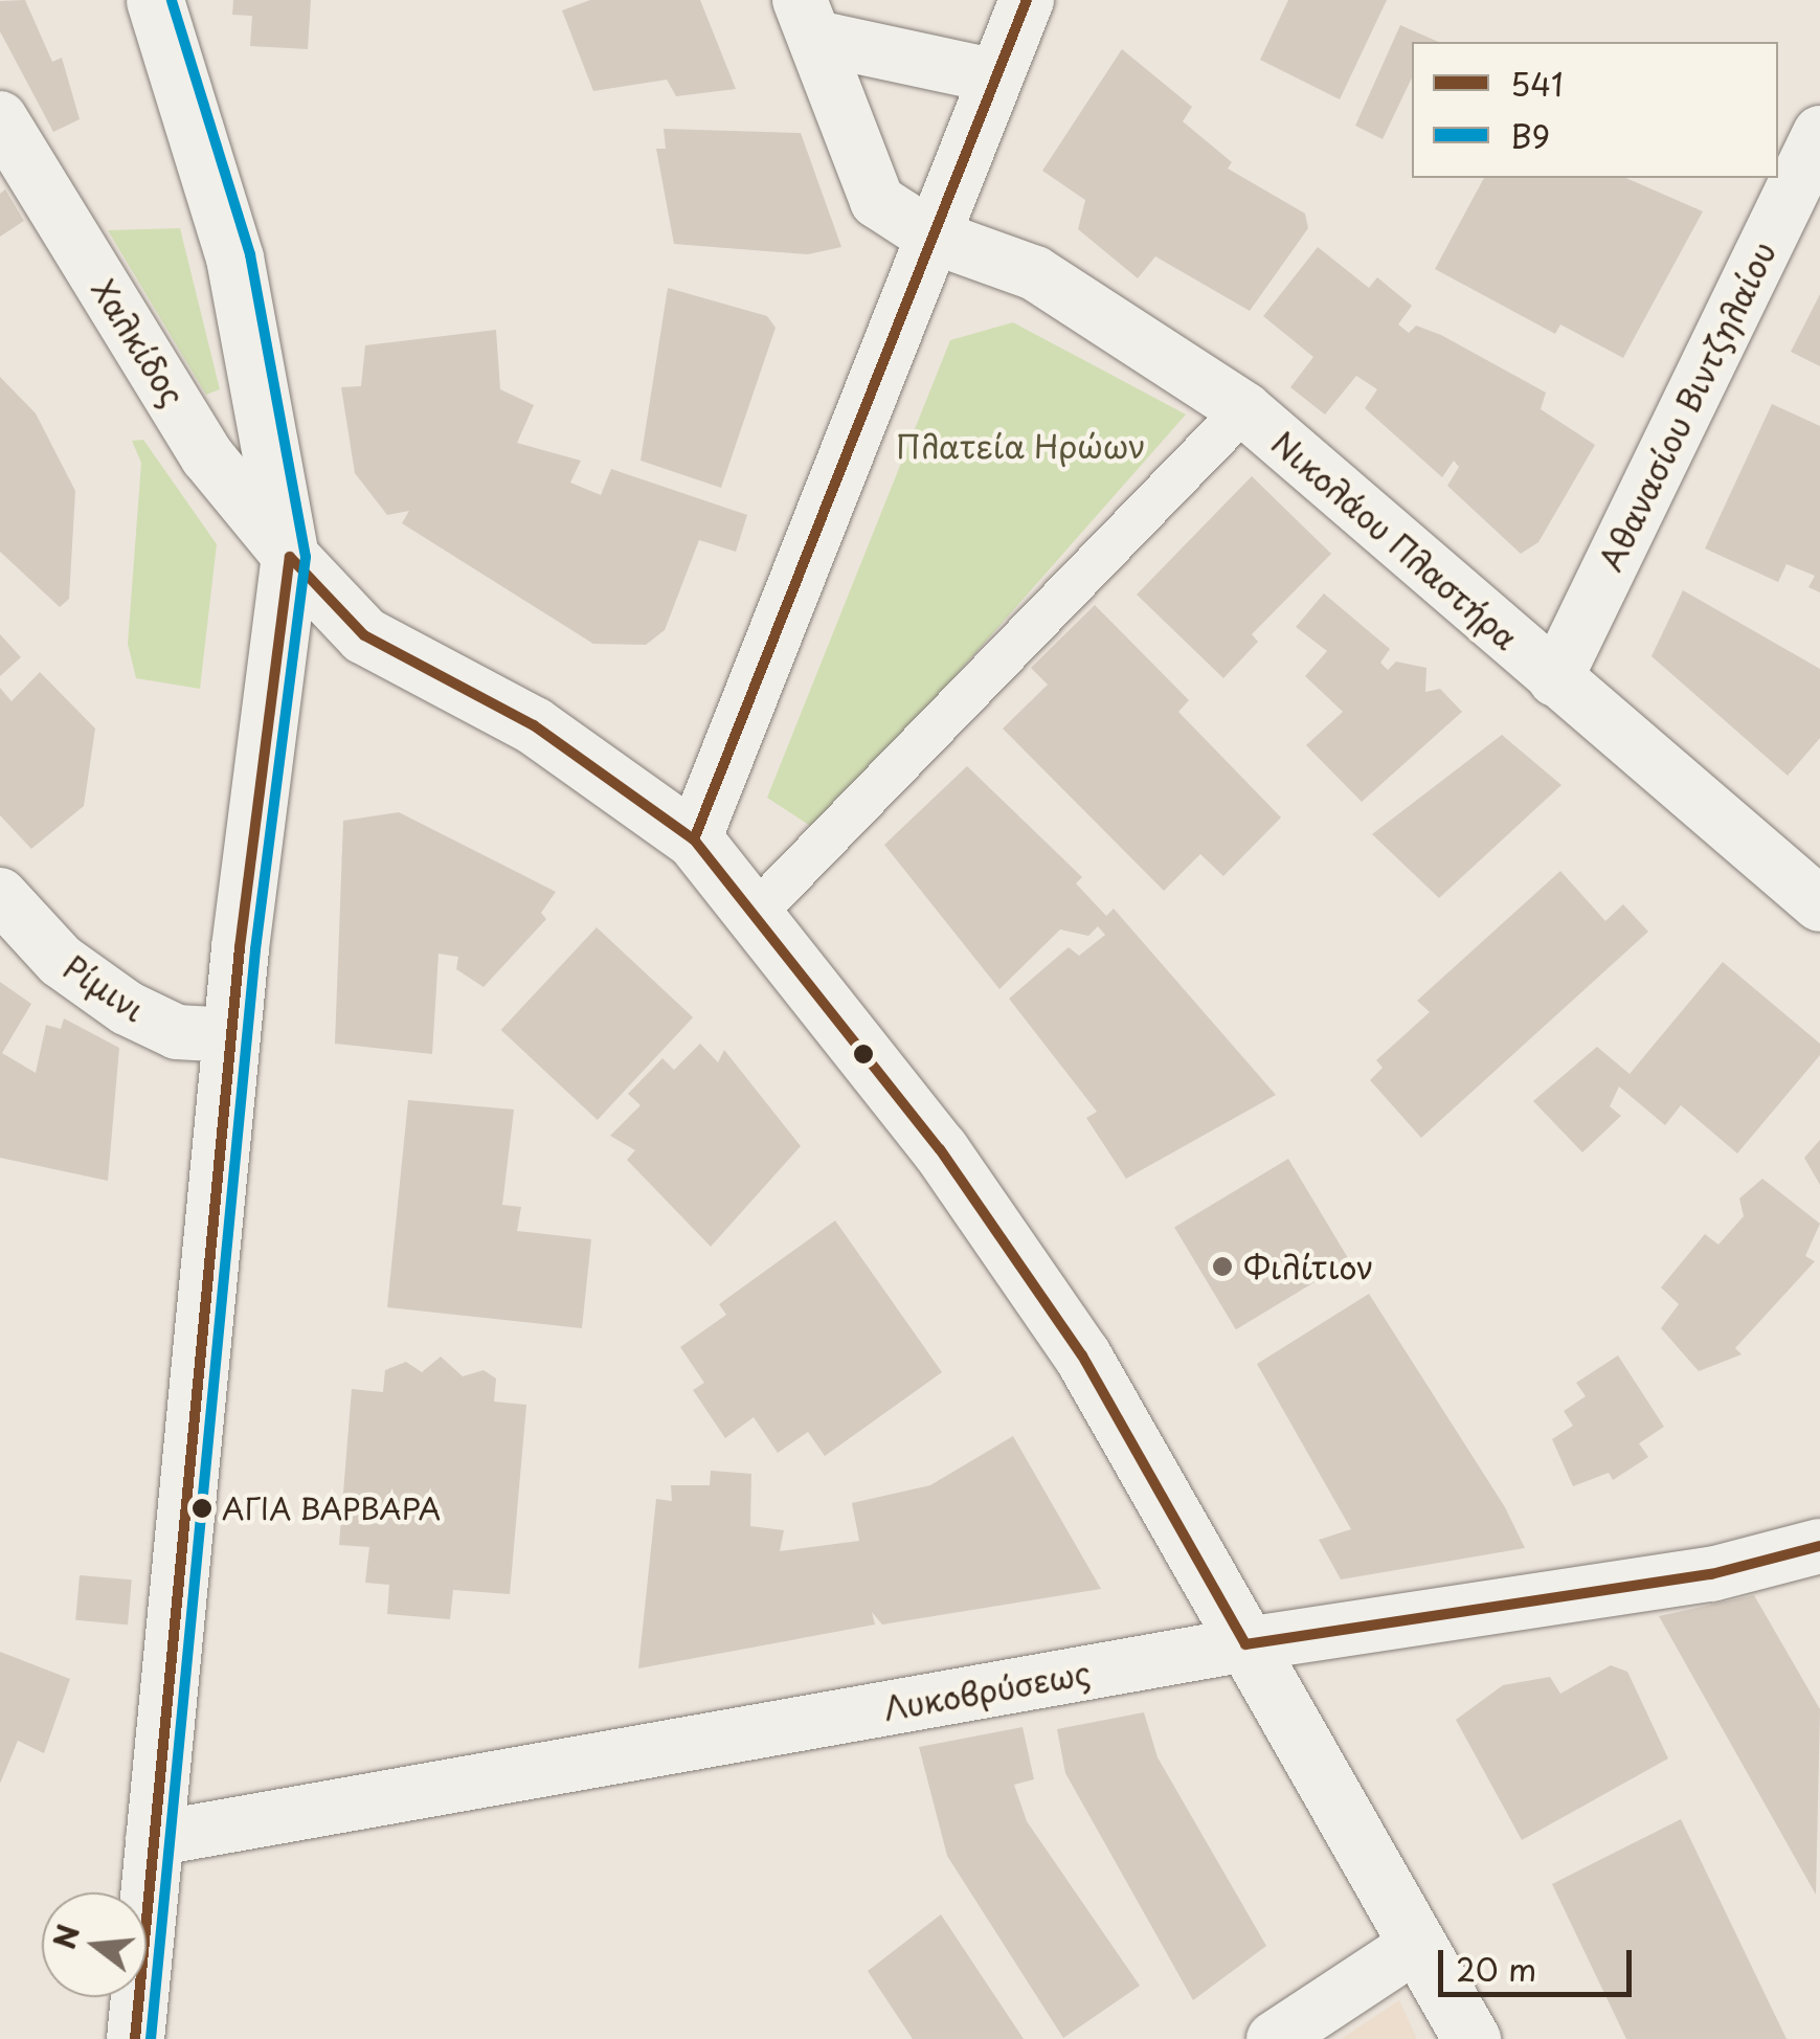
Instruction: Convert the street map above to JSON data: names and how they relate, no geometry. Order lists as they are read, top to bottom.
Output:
{
  "streets": {
    "street": [
      "Χαλκίδος",
      "Αθανασίου Βιντζηλαίου",
      "Νικολάου Πλαστήρα",
      "Ρίμινι",
      "Λυκοβρύσεως"
    ]
  },
  "crossings": [
    ["Αθανασίου Βιντζηλαίου", "Νικολάου Πλαστήρα"]
  ],
  "parks": ["Πλατεία Ηρώων"],
  "places": ["Φιλίτιον", "ΑΓΙΑ ΒΑΡΒΑΡΑ"],
  "lines": ["transit line 541", "transit line Β9"],
  "legend": ["541", "Β9"],
  "scale_bar": "20 m",
  "north": "left"
}
